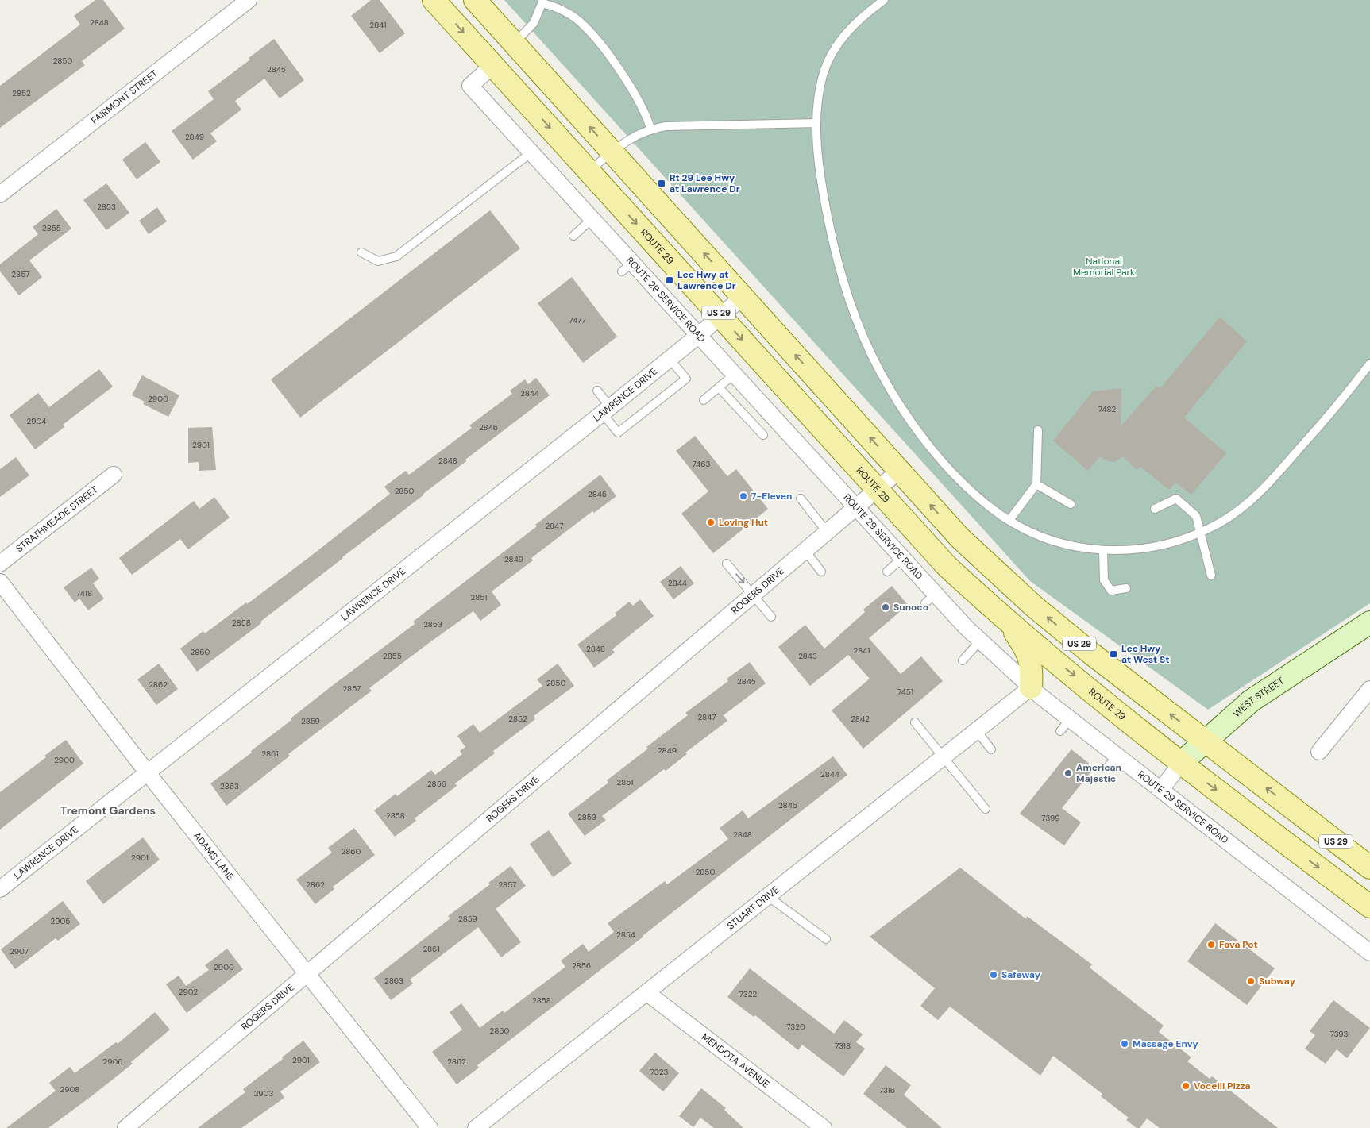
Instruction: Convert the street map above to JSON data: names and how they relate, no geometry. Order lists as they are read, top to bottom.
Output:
{
  "streets": {
    "main road": ["ROUTE 29", "US 29", "WEST STREET"],
    "street": [
      "FAIRMONT STREET",
      "ROUTE 29 SERVICE ROAD",
      "LAWRENCE DRIVE",
      "STRATHMEADE STREET",
      "ROGERS DRIVE",
      "ADAMS LANE",
      "STUART DRIVE",
      "MENDOTA AVENUE"
    ]
  },
  "crossings": [
    ["ROUTE 29", "ROUTE 29 SERVICE ROAD"],
    ["ROUTE 29", "LAWRENCE DRIVE"],
    ["ROUTE 29", "ROGERS DRIVE"],
    ["ROUTE 29", "WEST STREET"],
    ["ROUTE 29 SERVICE ROAD", "LAWRENCE DRIVE"],
    ["ROUTE 29 SERVICE ROAD", "ROGERS DRIVE"],
    ["ROUTE 29 SERVICE ROAD", "WEST STREET"],
    ["ROUTE 29 SERVICE ROAD", "STUART DRIVE"],
    ["US 29", "LAWRENCE DRIVE"],
    ["US 29", "ROGERS DRIVE"],
    ["US 29", "WEST STREET"],
    ["LAWRENCE DRIVE", "ADAMS LANE"],
    ["ROGERS DRIVE", "ADAMS LANE"],
    ["STUART DRIVE", "MENDOTA AVENUE"]
  ],
  "districts": ["Tremont Gardens"],
  "parks": ["National Memorial Park"],
  "places": {
    "transit": ["Rt 29 Lee Hwy at Lawrence Dr", "Lee Hwy at Lawrence Dr", "Lee Hwy at West St"],
    "other": [
      "7-Eleven",
      "Loving Hut",
      "Sunoco",
      "American Majestic",
      "Fava Pot",
      "Safeway",
      "Subway",
      "Massage Envy",
      "Vocelli Pizza"
    ]
  },
  "house_numbers": [
    "2848",
    "2841",
    "2850",
    "2845",
    "2852",
    "2849",
    "2853",
    "2855",
    "2857",
    "7477",
    "2844",
    "2900",
    "7482",
    "2904",
    "2846",
    "2901",
    "2848",
    "7463",
    "2850",
    "2845",
    "2847",
    "2849",
    "2844",
    "7418",
    "2851",
    "2858",
    "2853",
    "2848",
    "2841",
    "2860",
    "2855",
    "2843",
    "2845",
    "2850",
    "2862",
    "2857",
    "7451",
    "2847",
    "2852",
    "2842",
    "2859",
    "2849",
    "2861",
    "2900",
    "2844",
    "2851",
    "2856",
    "2863",
    "2846",
    "2858",
    "2853",
    "7399",
    "2848",
    "2860",
    "2901",
    "2850",
    "2862",
    "2857",
    "2859",
    "2905",
    "2854",
    "2861",
    "2907",
    "2856",
    "2900",
    "2863",
    "2902",
    "7322",
    "2858",
    "7320",
    "2860",
    "7393",
    "7318",
    "2901",
    "2906",
    "2862",
    "7323",
    "2908",
    "7316",
    "2903"
  ]
}
